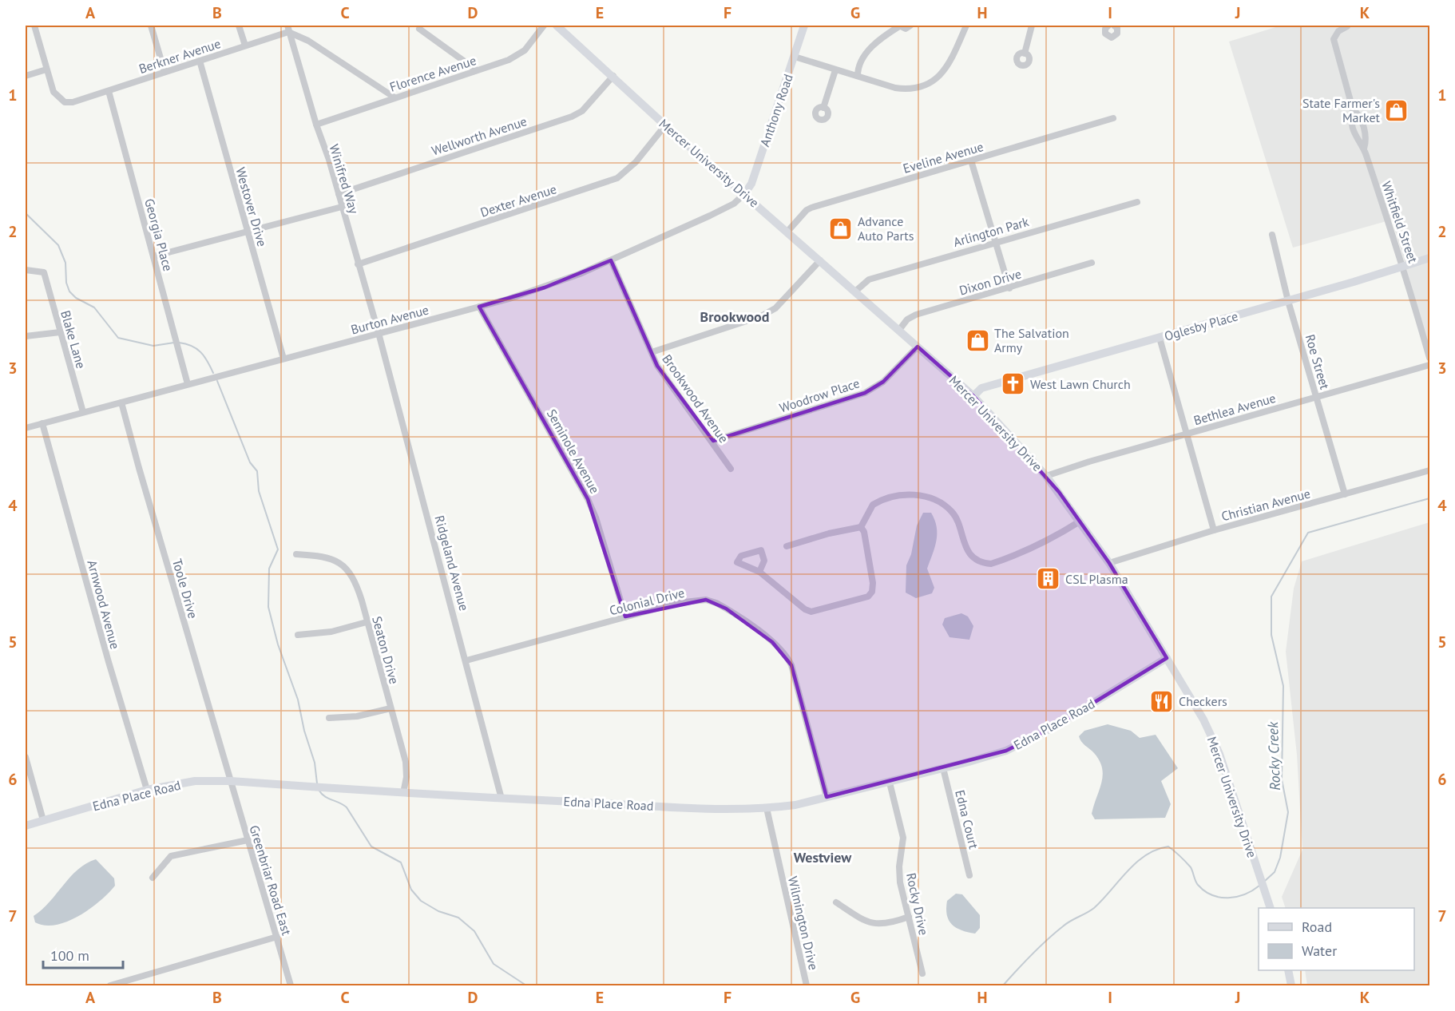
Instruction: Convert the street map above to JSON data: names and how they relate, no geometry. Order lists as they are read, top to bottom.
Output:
{
  "streets": {
    "street": [
      "Berkner Avenue",
      "Florence Avenue",
      "Anthony Road",
      "Wellworth Avenue",
      "Eveline Avenue",
      "Mercer University Drive",
      "Winifred Way",
      "Dexter Avenue",
      "Westover Drive",
      "Whitfield Street",
      "Arlington Park",
      "Georgia Place",
      "Dixon Drive",
      "Burton Avenue",
      "Oglesby Place",
      "Blake Lane",
      "Roe Street",
      "Woodrow Place",
      "Brookwood Avenue",
      "Bethlea Avenue",
      "Seminole Avenue",
      "Christian Avenue",
      "Ridgeland Avenue",
      "Toole Drive",
      "Colonial Drive",
      "Arnwood Avenue",
      "Seaton Drive",
      "Edna Place Road",
      "Edna Court",
      "Greenbriar Road East",
      "Rocky Drive",
      "Wilmington Drive"
    ]
  },
  "crossings": [
    ["Berkner Avenue", "Winifred Way"],
    ["Berkner Avenue", "Westover Drive"],
    ["Berkner Avenue", "Georgia Place"],
    ["Florence Avenue", "Winifred Way"],
    ["Anthony Road", "Mercer University Drive"],
    ["Anthony Road", "Burton Avenue"],
    ["Wellworth Avenue", "Mercer University Drive"],
    ["Wellworth Avenue", "Winifred Way"],
    ["Eveline Avenue", "Mercer University Drive"],
    ["Mercer University Drive", "Dexter Avenue"],
    ["Mercer University Drive", "Arlington Park"],
    ["Mercer University Drive", "Dixon Drive"],
    ["Mercer University Drive", "Burton Avenue"],
    ["Mercer University Drive", "Oglesby Place"],
    ["Mercer University Drive", "Woodrow Place"],
    ["Mercer University Drive", "Bethlea Avenue"],
    ["Mercer University Drive", "Christian Avenue"],
    ["Mercer University Drive", "Edna Place Road"],
    ["Winifred Way", "Dexter Avenue"],
    ["Winifred Way", "Burton Avenue"],
    ["Winifred Way", "Ridgeland Avenue"],
    ["Westover Drive", "Burton Avenue"],
    ["Whitfield Street", "Oglesby Place"],
    ["Georgia Place", "Burton Avenue"],
    ["Burton Avenue", "Blake Lane"],
    ["Burton Avenue", "Brookwood Avenue"],
    ["Burton Avenue", "Seminole Avenue"],
    ["Burton Avenue", "Ridgeland Avenue"],
    ["Burton Avenue", "Toole Drive"],
    ["Burton Avenue", "Arnwood Avenue"],
    ["Oglesby Place", "Roe Street"],
    ["Roe Street", "Bethlea Avenue"],
    ["Roe Street", "Christian Avenue"],
    ["Woodrow Place", "Brookwood Avenue"],
    ["Seminole Avenue", "Colonial Drive"],
    ["Ridgeland Avenue", "Colonial Drive"],
    ["Ridgeland Avenue", "Edna Place Road"],
    ["Toole Drive", "Edna Place Road"],
    ["Toole Drive", "Greenbriar Road East"],
    ["Colonial Drive", "Edna Place Road"],
    ["Arnwood Avenue", "Edna Place Road"],
    ["Seaton Drive", "Edna Place Road"],
    ["Edna Place Road", "Edna Court"],
    ["Edna Place Road", "Greenbriar Road East"],
    ["Edna Place Road", "Rocky Drive"],
    ["Edna Place Road", "Wilmington Drive"]
  ],
  "districts": ["Brookwood", "Westview"],
  "water": ["Rocky Creek"],
  "places": {
    "shop": ["State Farmer's Market", "Advance Auto Parts", "The Salvation Army"],
    "church": ["West Lawn Church"],
    "building": ["CSL Plasma"],
    "restaurant": ["Checkers"]
  },
  "legend": ["Road", "Water"],
  "scale_bar": "100 m",
  "grid": {
    "columns": [
      "A",
      "B",
      "C",
      "D",
      "E",
      "F",
      "G",
      "H",
      "I",
      "J",
      "K"
    ],
    "rows": [
      "1",
      "2",
      "3",
      "4",
      "5",
      "6",
      "7"
    ]
  }
}
